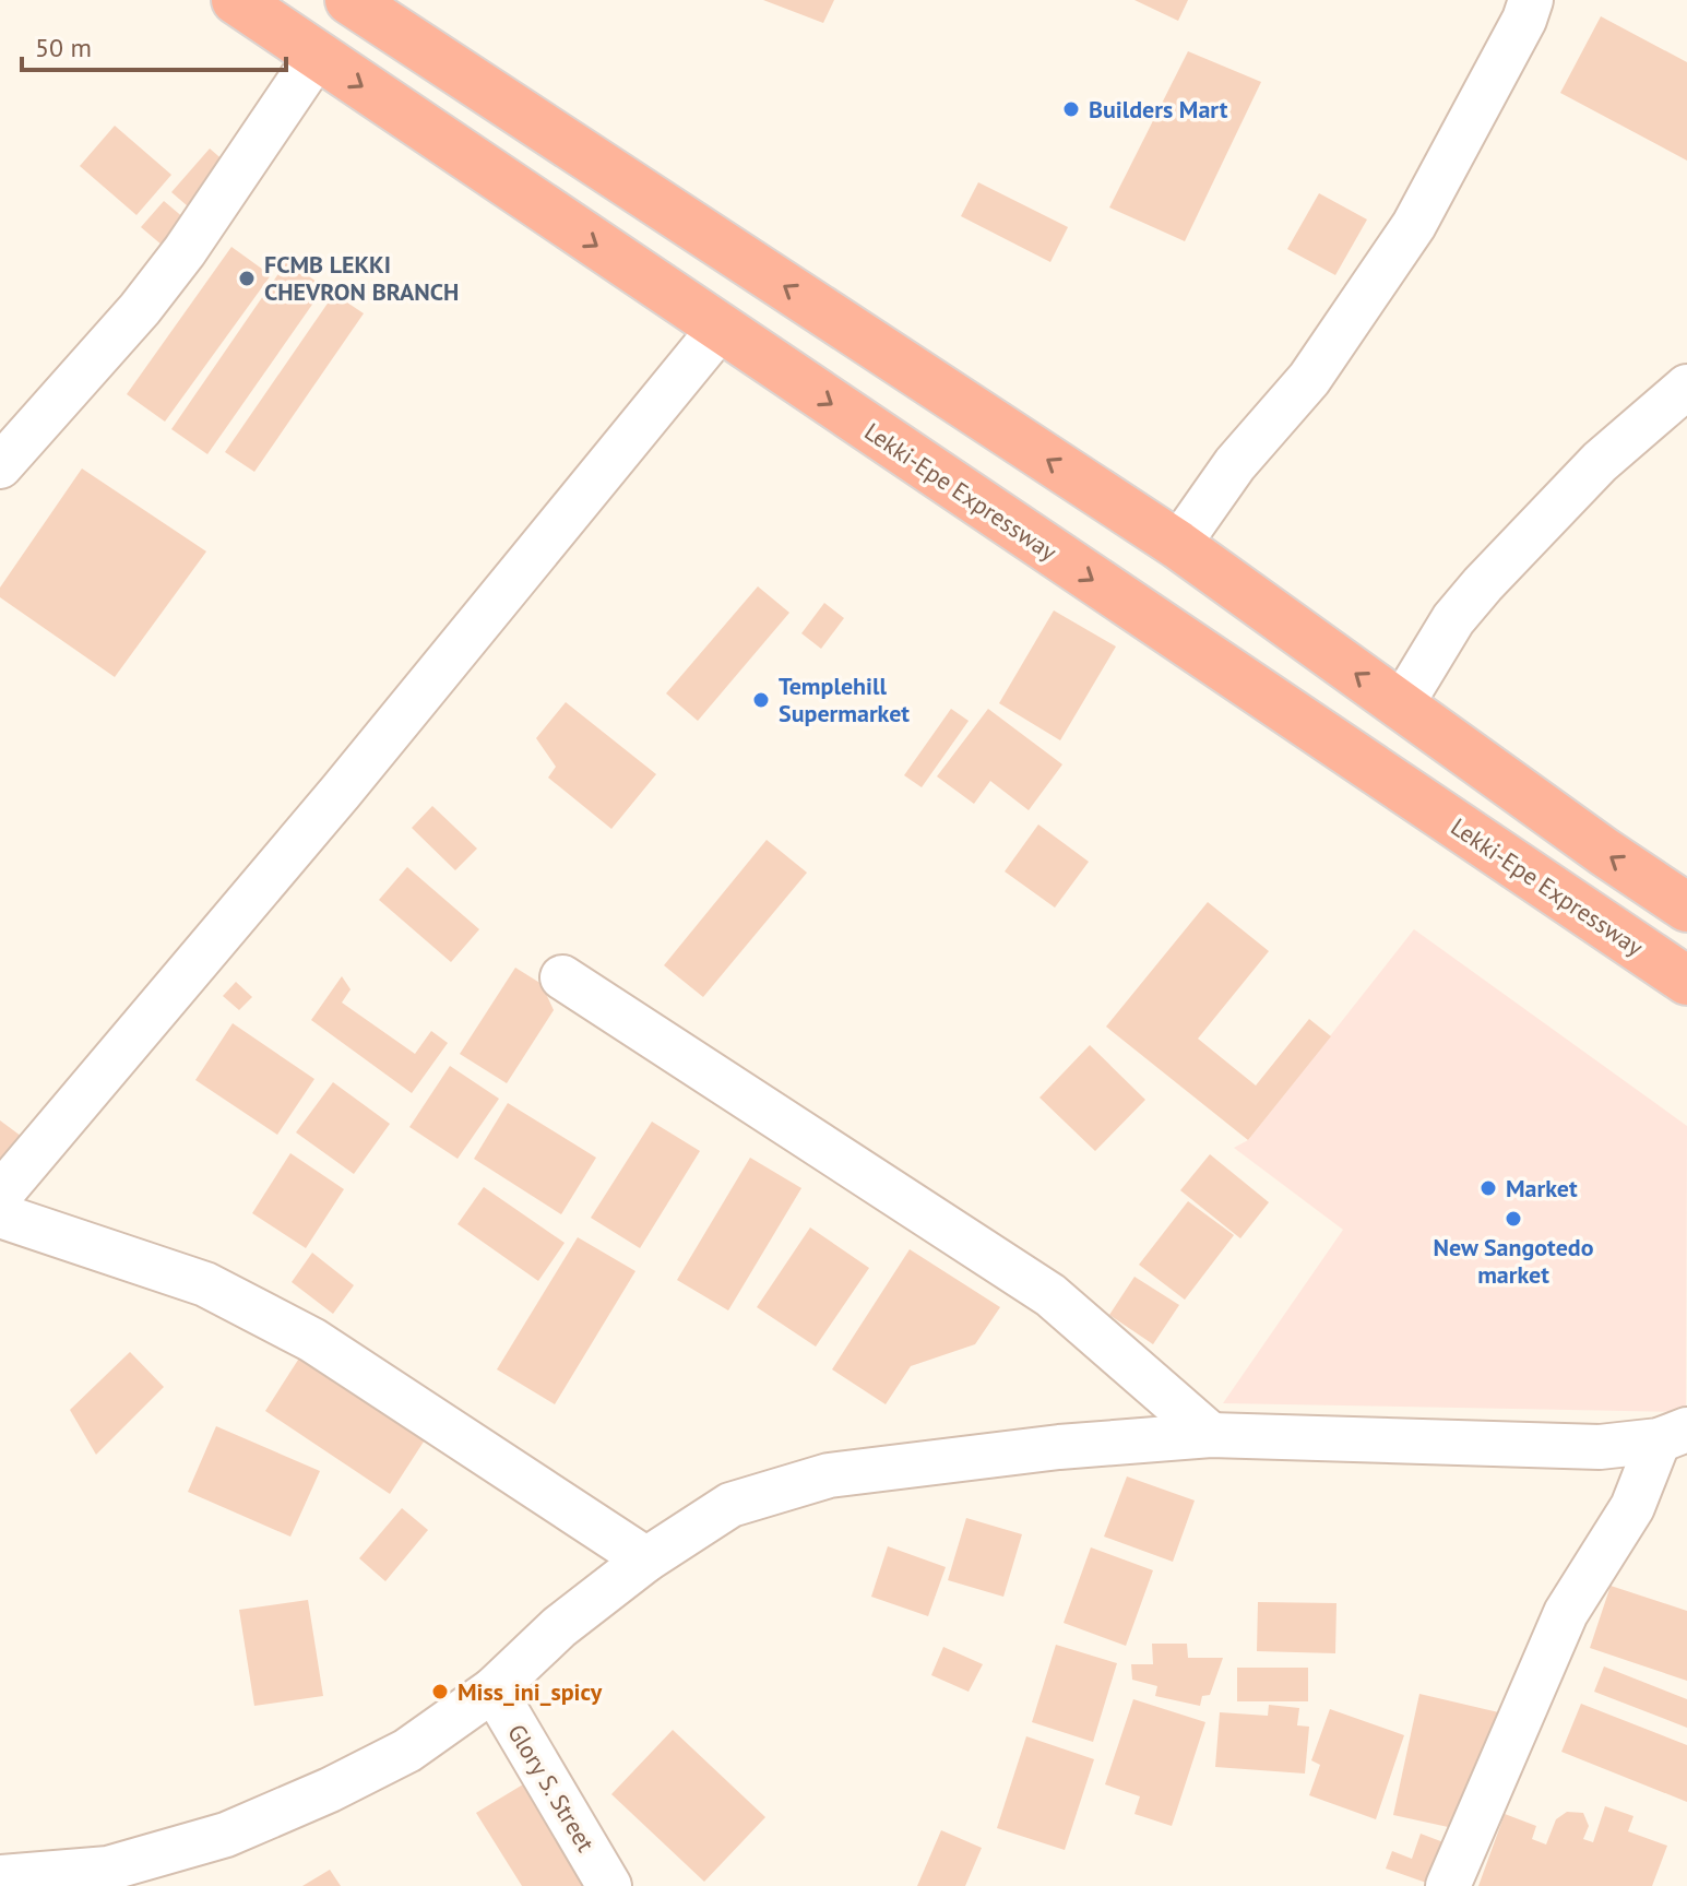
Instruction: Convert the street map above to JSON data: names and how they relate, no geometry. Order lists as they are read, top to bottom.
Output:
{
  "streets": {
    "highway": ["Lekki-Epe Expressway"],
    "street": ["Glory S. Street"]
  },
  "places": [
    "Builders Mart",
    "FCMB LEKKI CHEVRON BRANCH",
    "Templehill Supermarket",
    "Market",
    "New Sangotedo market",
    "Miss_ini_spicy"
  ],
  "scale_bar": "50 m"
}
